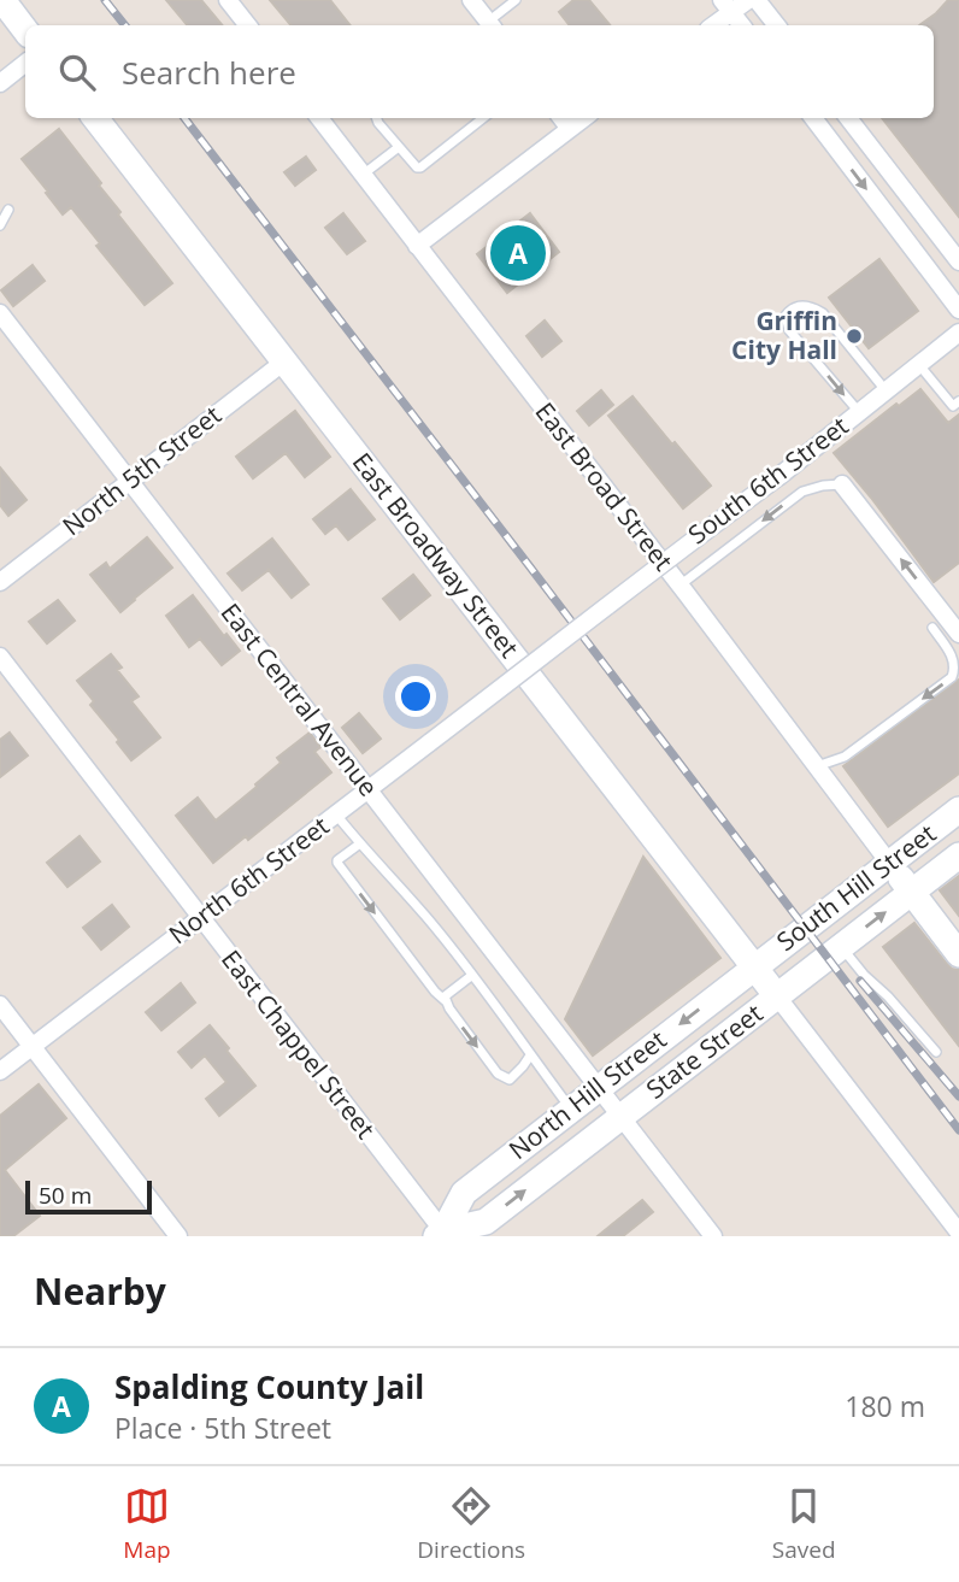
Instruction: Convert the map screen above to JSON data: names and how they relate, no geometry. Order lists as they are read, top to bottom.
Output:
{
  "streets": {
    "main road": [
      "East Broadway Street",
      "South Hill Street",
      "State Street",
      "North Hill Street"
    ],
    "street": [
      "North 5th Street",
      "South 6th Street",
      "East Broad Street",
      "East Central Avenue",
      "North 6th Street",
      "East Chappel Street"
    ]
  },
  "crossings": [
    ["North 5th Street", "East Broadway Street"],
    ["North 5th Street", "East Central Avenue"],
    ["South 6th Street", "North 6th Street"],
    ["East Broad Street", "South Hill Street"],
    ["East Broadway Street", "South Hill Street"],
    ["East Broadway Street", "State Street"],
    ["East Broadway Street", "North Hill Street"],
    ["East Central Avenue", "North 6th Street"],
    ["East Central Avenue", "State Street"],
    ["East Central Avenue", "North Hill Street"],
    ["North 6th Street", "East Chappel Street"],
    ["South Hill Street", "North Hill Street"],
    ["East Chappel Street", "State Street"],
    ["East Chappel Street", "North Hill Street"],
    ["State Street", "North Hill Street"]
  ],
  "one_way": ["State Street", "North Hill Street"],
  "places": ["Griffin City Hall"],
  "scale_bar": "50 m",
  "page": {
    "search": "Search here",
    "pins": "A",
    "scale": "50 m",
    "heading": "Nearby",
    "list": [
      {
        "mark": "A",
        "name": "Spalding County Jail",
        "note": "Place · 5th Street",
        "value": "180 m"
      }
    ],
    "nav": ["Map", "Directions", "Saved"]
  }
}
